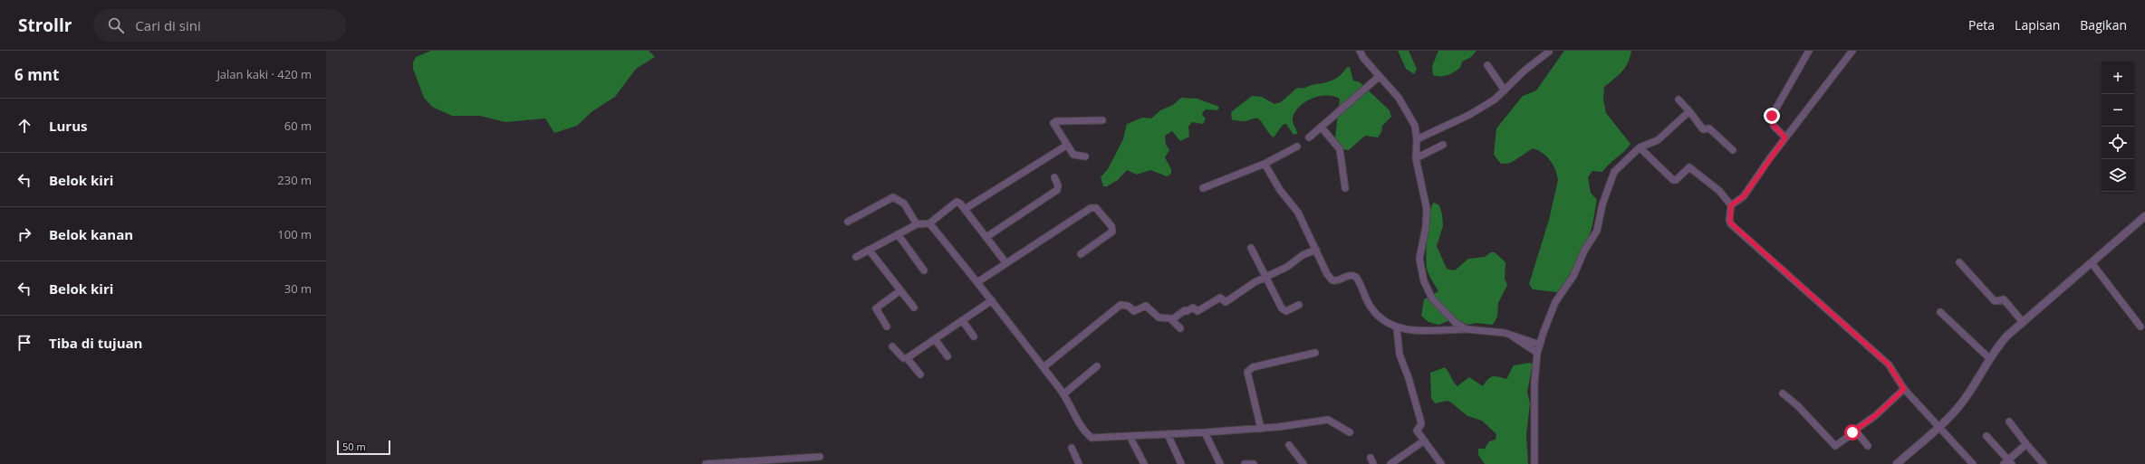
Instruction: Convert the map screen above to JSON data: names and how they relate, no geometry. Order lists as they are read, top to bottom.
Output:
{
  "scale_bar": "50 m",
  "page": {
    "header": "Strollr",
    "search": "Cari di sini",
    "nav": ["Peta", "Lapisan", "Bagikan"],
    "heading": ["6 mnt", "Jalan kaki · 420 m"],
    "map_buttons": ["+", "−"],
    "list": [
      ["Lurus", "60 m"],
      ["Belok kiri", "230 m"],
      ["Belok kanan", "100 m"],
      ["Belok kiri", "30 m"],
      "Tiba di tujuan"
    ],
    "scale": "50 m"
  }
}
